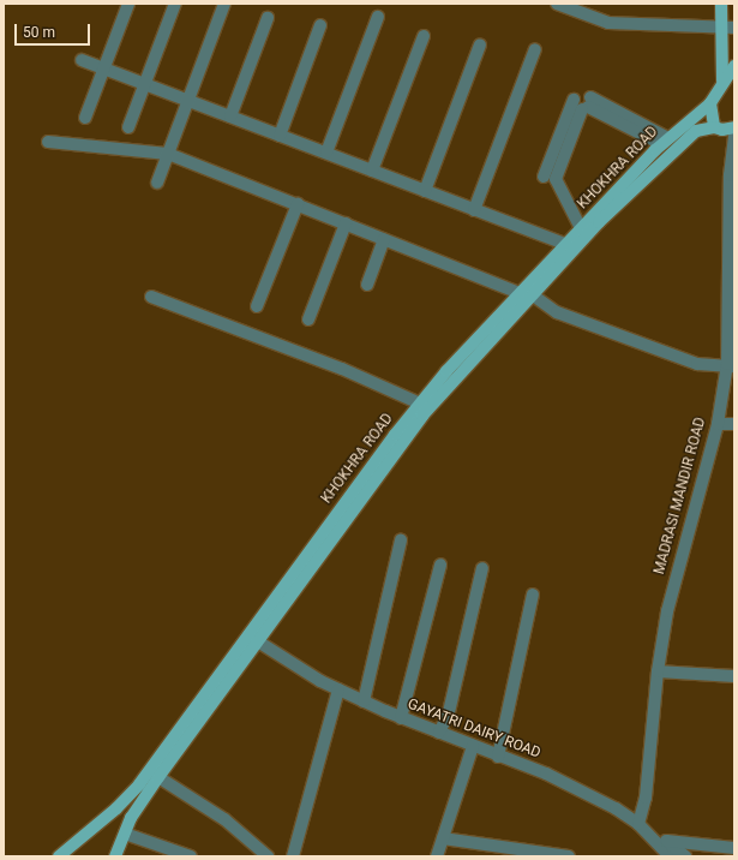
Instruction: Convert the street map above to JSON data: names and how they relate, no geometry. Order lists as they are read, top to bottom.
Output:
{
  "streets": {
    "main road": ["KHOKHRA ROAD"],
    "street": ["MADRASI MANDIR ROAD", "GAYATRI DAIRY ROAD"]
  },
  "crossings": [
    ["KHOKHRA ROAD", "GAYATRI DAIRY ROAD"],
    ["MADRASI MANDIR ROAD", "GAYATRI DAIRY ROAD"]
  ],
  "scale_bar": "50 m"
}
